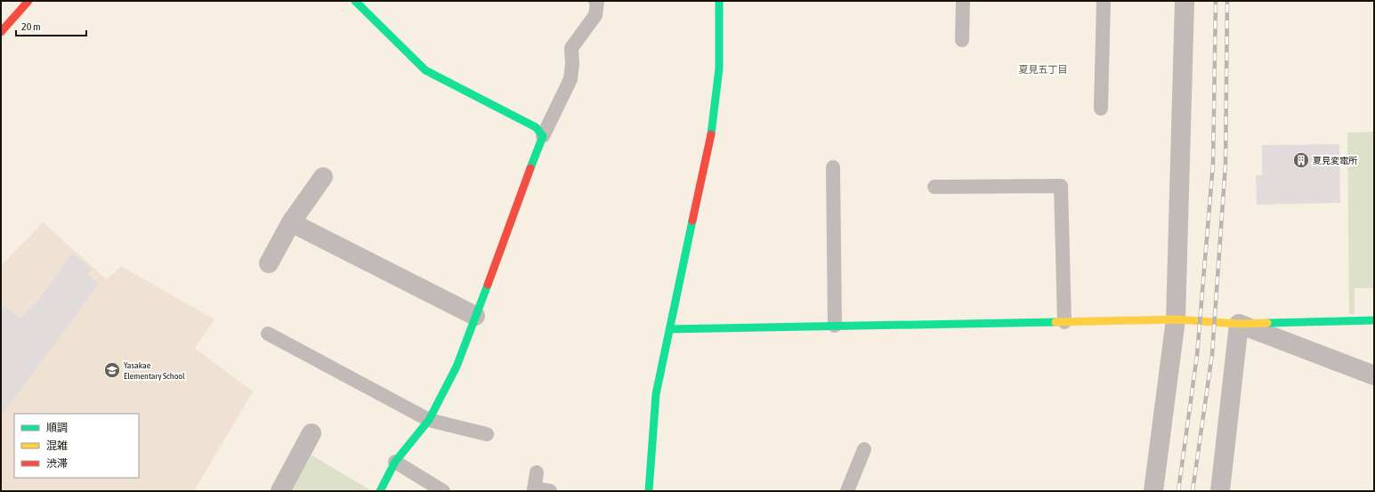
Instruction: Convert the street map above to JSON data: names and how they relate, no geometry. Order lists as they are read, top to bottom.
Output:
{
  "districts": ["夏見五丁目"],
  "places": {
    "building": ["夏見変電所"],
    "school or university": ["Yasakae Elementary School"]
  },
  "legend": ["順調", "混雑", "渋滞"],
  "scale_bar": "20 m"
}
